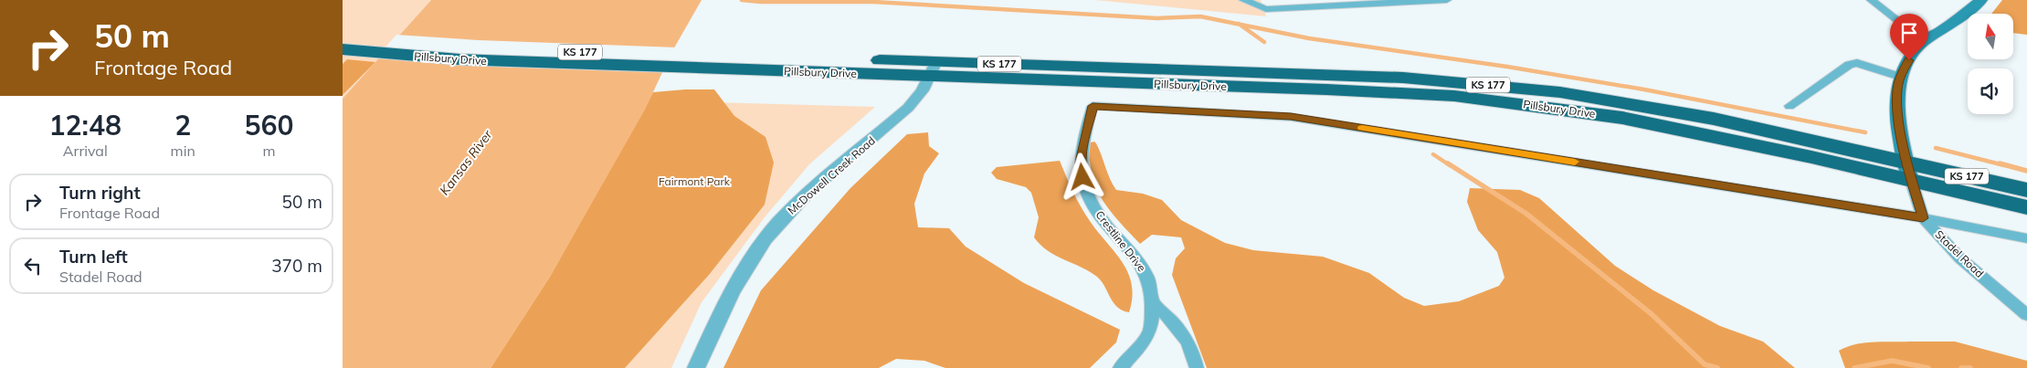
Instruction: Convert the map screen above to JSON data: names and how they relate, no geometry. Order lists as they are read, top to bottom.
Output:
{
  "streets": {
    "highway": ["KS 177", "Pillsbury Drive"],
    "street": ["McDowell Creek Road", "Crestline Drive", "Stadel Road"]
  },
  "crossings": [
    ["Pillsbury Drive", "McDowell Creek Road"],
    ["Pillsbury Drive", "Stadel Road"],
    ["Crestline Drive", "Stadel Road"]
  ],
  "water": ["Kansas River"],
  "parks": ["Fairmont Park"],
  "north": "top",
  "page": {
    "turn": ["50 m", "Frontage Road"],
    "eta": [
      "12:48",
      "Arrival",
      "2",
      "min",
      "560",
      "m"
    ],
    "list": [
      {
        "name": "Turn right",
        "note": "Frontage Road",
        "value": "50 m"
      },
      {
        "name": "Turn left",
        "note": "Stadel Road",
        "value": "370 m"
      }
    ]
  }
}
